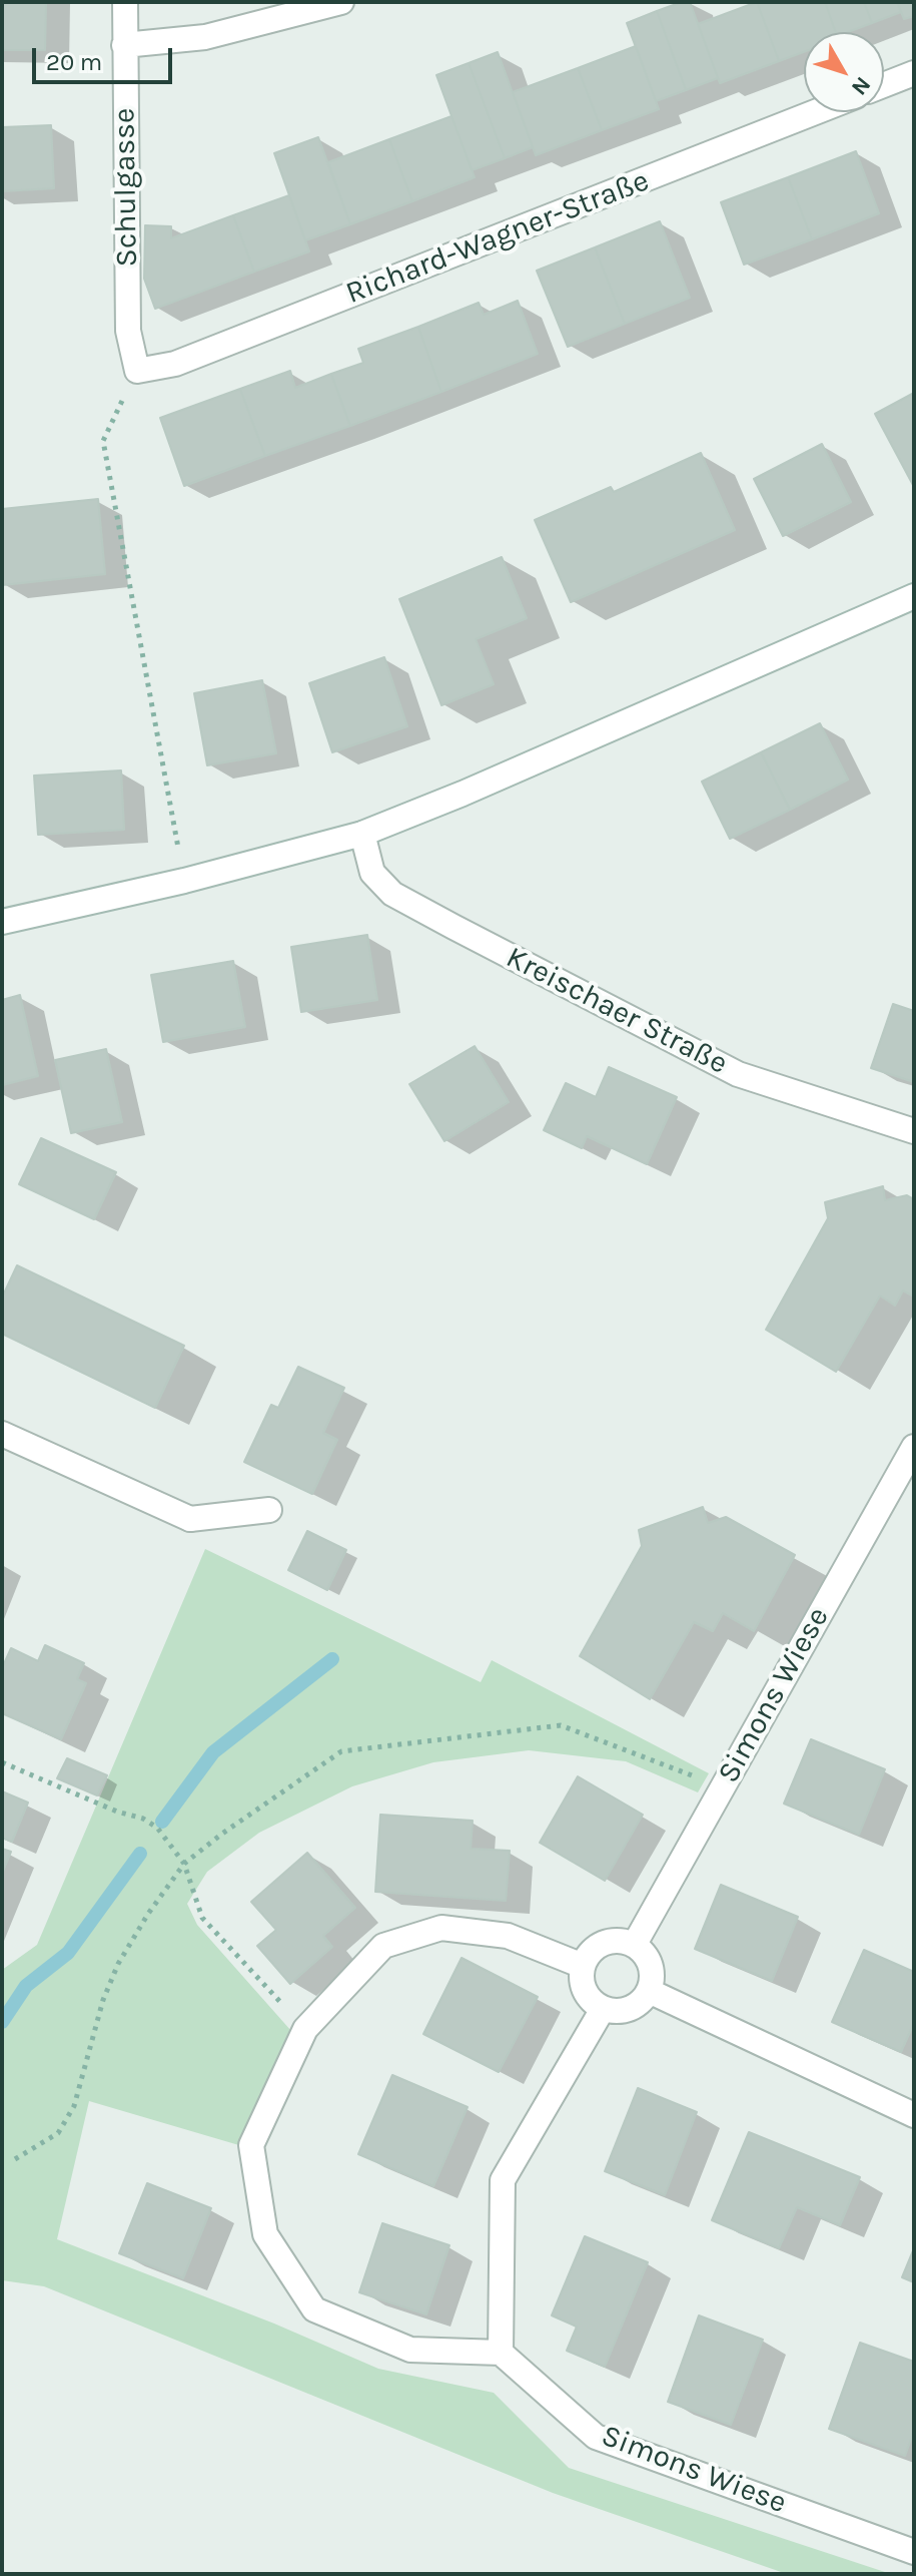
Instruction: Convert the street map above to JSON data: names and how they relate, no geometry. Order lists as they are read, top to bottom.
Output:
{
  "streets": {
    "street": [
      "Schulgasse",
      "Richard-Wagner-Straße",
      "Kreischaer Straße",
      "Simons Wiese"
    ]
  },
  "crossings": [
    ["Schulgasse", "Richard-Wagner-Straße"]
  ],
  "scale_bar": "20 m",
  "north": "bottom right"
}
